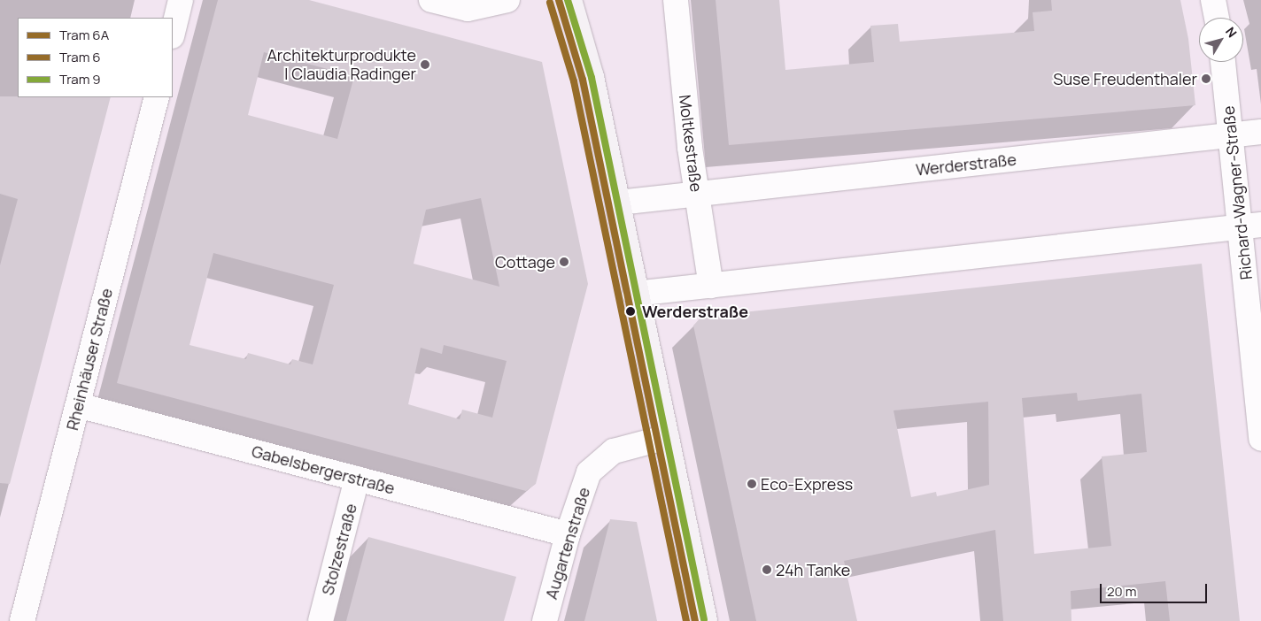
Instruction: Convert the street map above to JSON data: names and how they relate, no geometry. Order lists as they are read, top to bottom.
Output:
{
  "streets": {
    "street": [
      "Moltkestraße",
      "Werderstraße",
      "Richard-Wagner-Straße",
      "Rheinhäuser Straße",
      "Gabelsbergerstraße",
      "Augartenstraße",
      "Stolzestraße"
    ]
  },
  "crossings": [
    ["Moltkestraße", "Werderstraße"],
    ["Werderstraße", "Richard-Wagner-Straße"],
    ["Rheinhäuser Straße", "Gabelsbergerstraße"],
    ["Gabelsbergerstraße", "Augartenstraße"],
    ["Gabelsbergerstraße", "Stolzestraße"]
  ],
  "places": [
    "Architekturprodukte | Claudia Radinger",
    "Suse Freudenthaler",
    "Cottage",
    "Werderstraße",
    "Eco-Express",
    "24h Tanke"
  ],
  "lines": ["tram line 6A", "tram line 9", "tram line 6"],
  "legend": ["Tram 6A", "Tram 6", "Tram 9"],
  "scale_bar": "20 m",
  "north": "top right"
}
